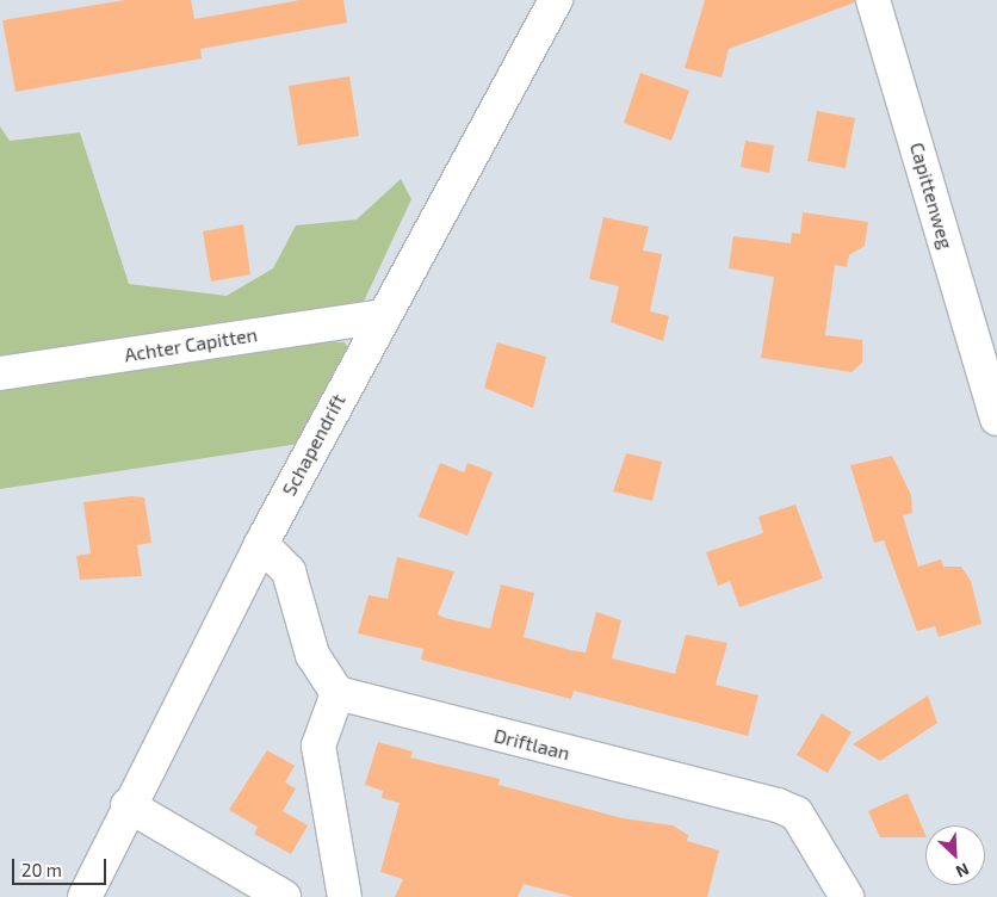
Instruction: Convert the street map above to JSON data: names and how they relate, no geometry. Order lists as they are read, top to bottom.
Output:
{
  "streets": {
    "street": [
      "Capittenweg",
      "Achter Capitten",
      "Schapendrift",
      "Driftlaan"
    ]
  },
  "crossings": [
    ["Achter Capitten", "Schapendrift"]
  ],
  "scale_bar": "20 m",
  "north": "bottom right"
}
